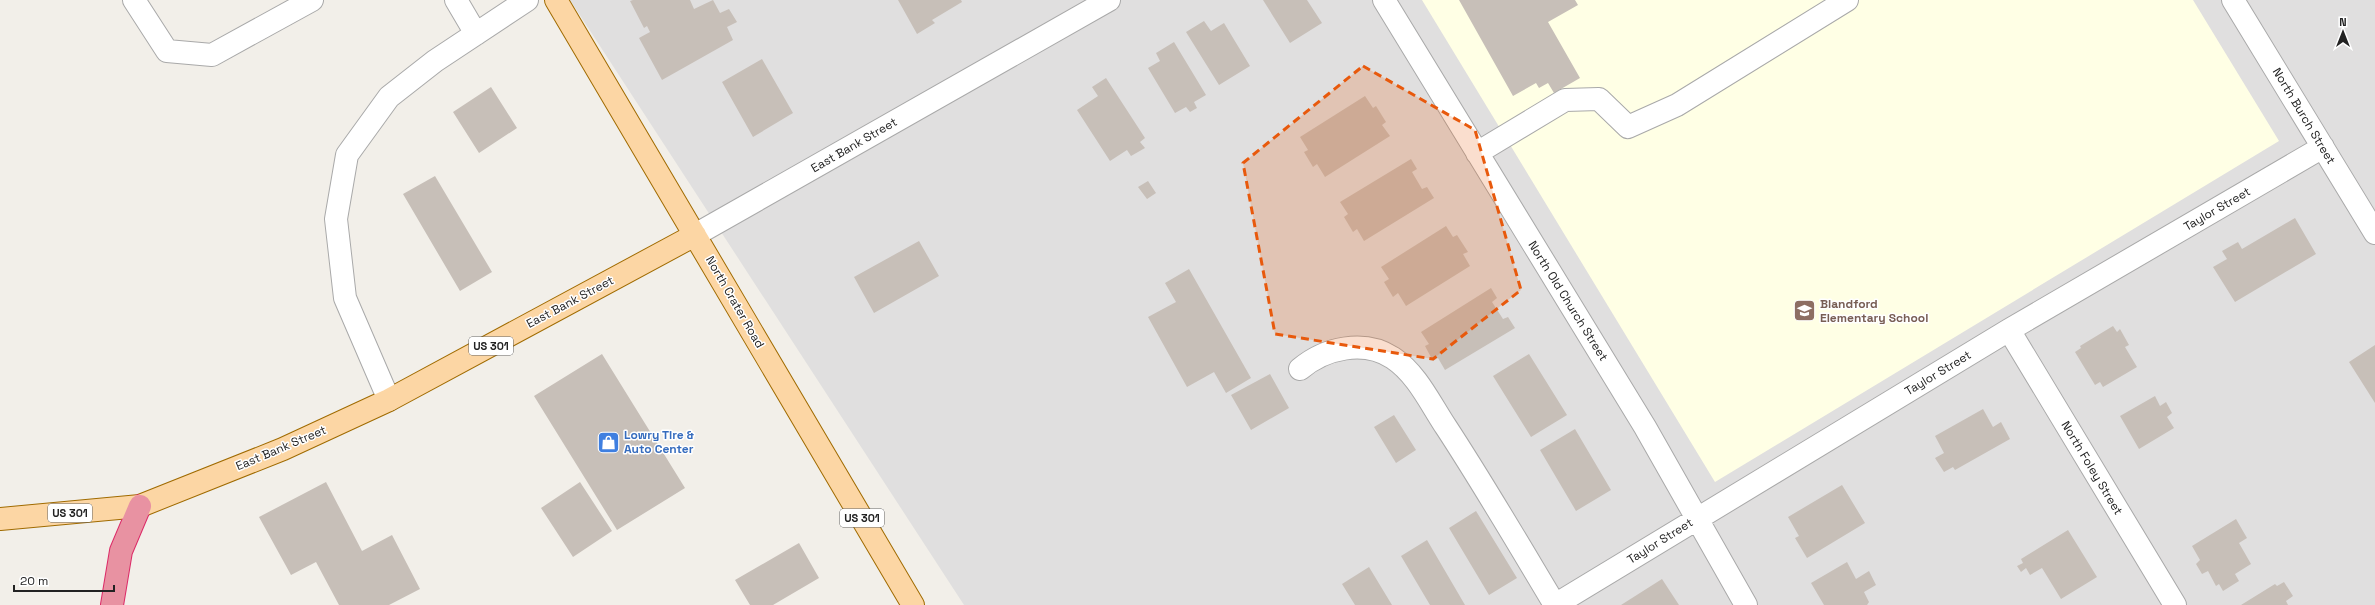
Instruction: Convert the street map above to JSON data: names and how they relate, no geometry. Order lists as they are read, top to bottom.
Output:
{
  "streets": {
    "main road": ["East Bank Street", "North Crater Road", "US 301"],
    "street": [
      "North Burch Street",
      "Taylor Street",
      "North Old Church Street",
      "North Foley Street"
    ]
  },
  "crossings": [
    ["North Burch Street", "Taylor Street"],
    ["East Bank Street", "North Crater Road"],
    ["Taylor Street", "North Old Church Street"],
    ["Taylor Street", "North Foley Street"]
  ],
  "places": {
    "school or university": ["Blandford Elementary School"],
    "shop": ["Lowry Tire & Auto Center"]
  },
  "scale_bar": "20 m",
  "north": "top"
}
